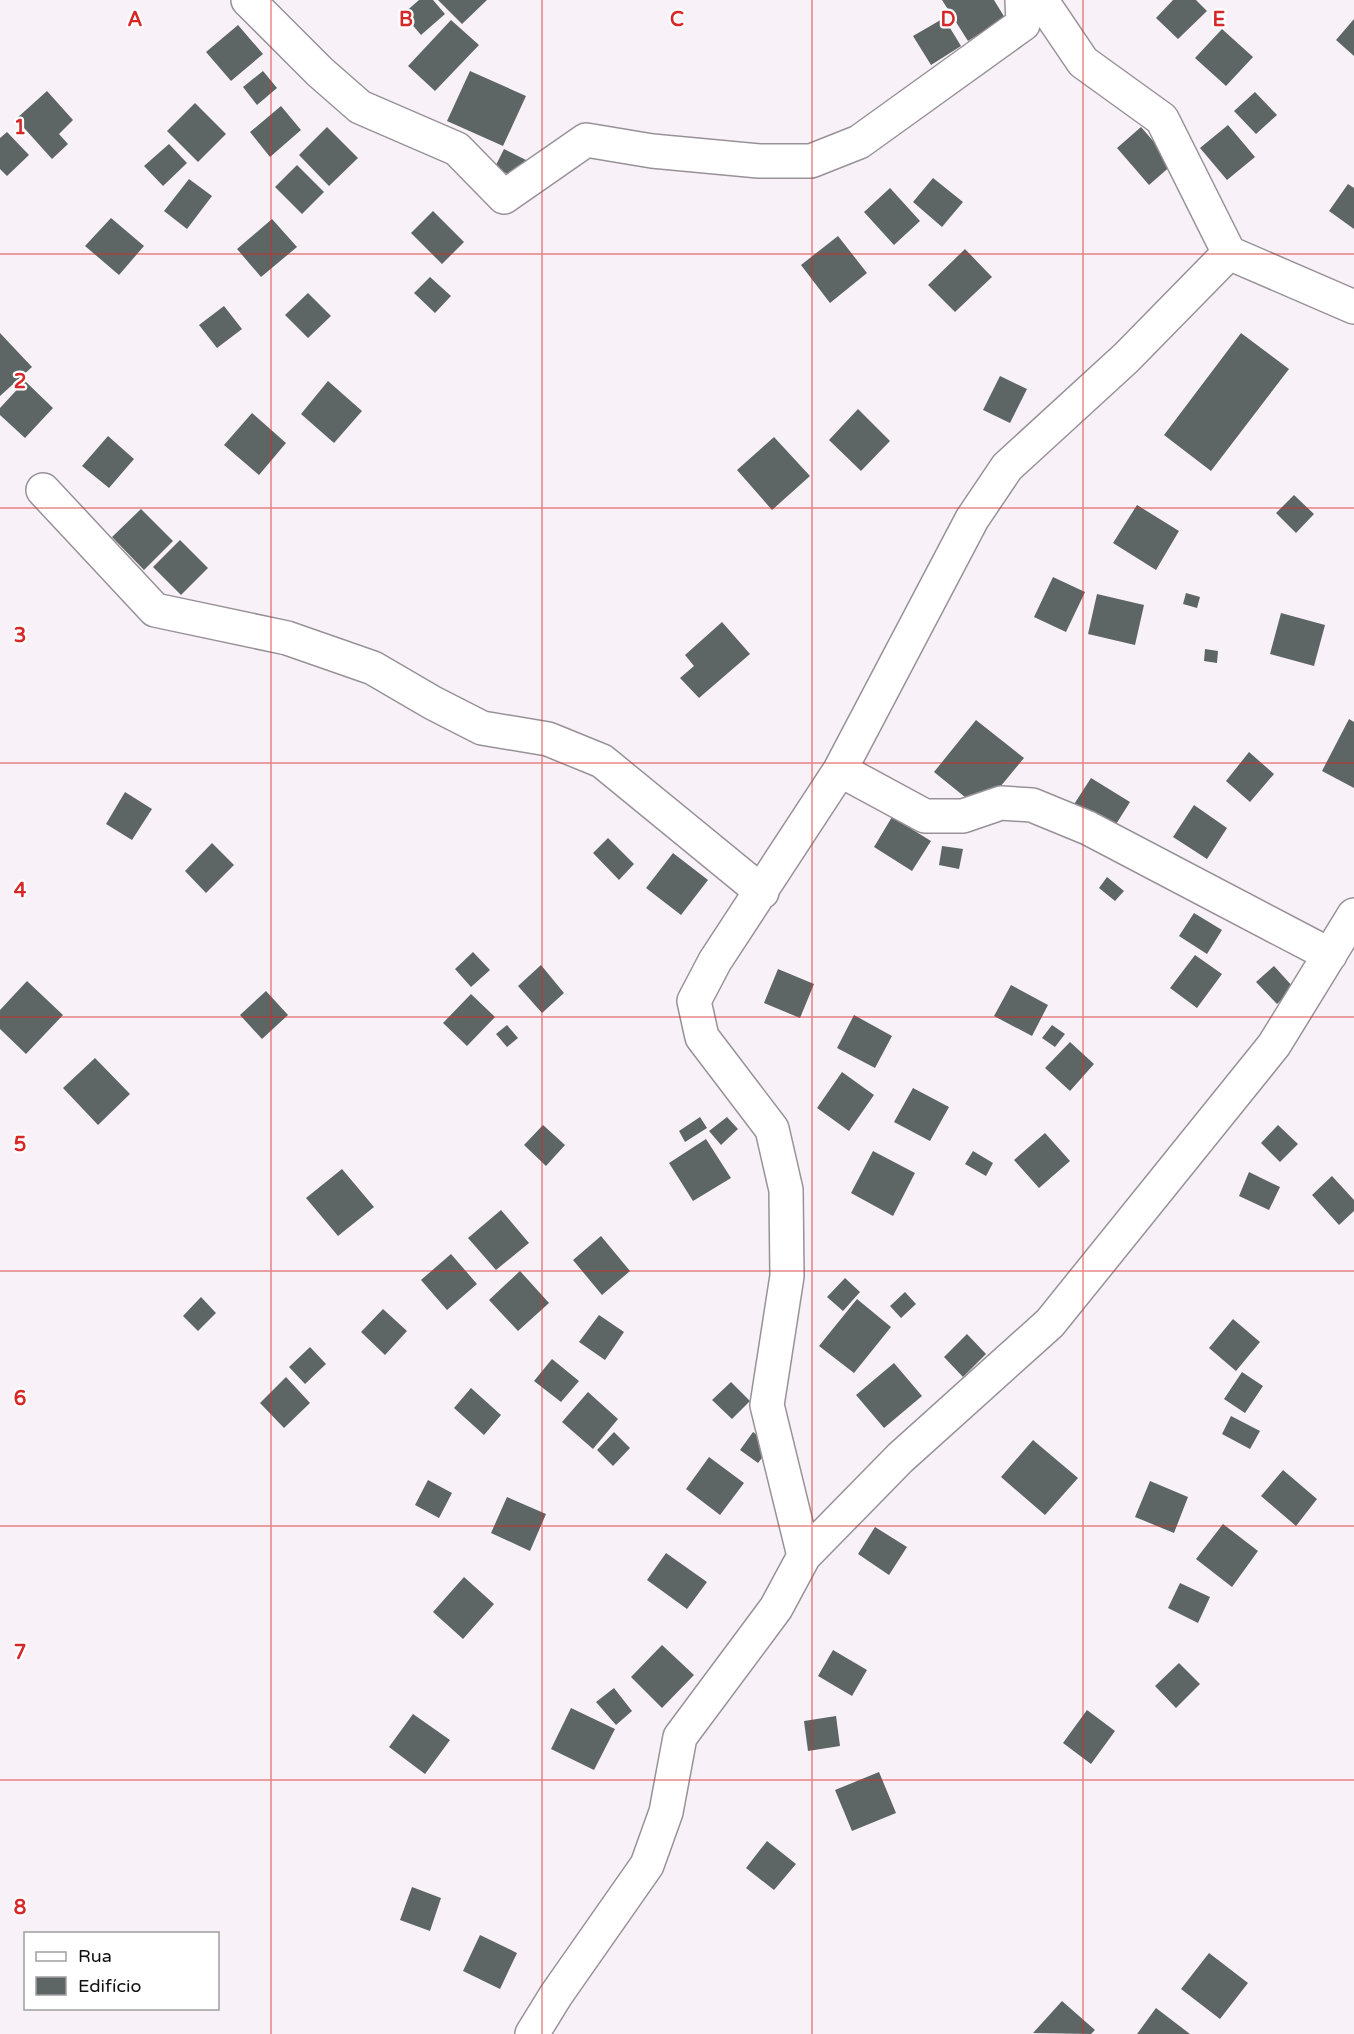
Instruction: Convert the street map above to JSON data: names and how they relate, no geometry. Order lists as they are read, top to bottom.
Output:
{
  "legend": ["Rua", "Edifício"],
  "grid": {
    "columns": [
      "A",
      "B",
      "C",
      "D",
      "E"
    ],
    "rows": [
      "1",
      "2",
      "3",
      "4",
      "5",
      "6",
      "7",
      "8"
    ]
  }
}
